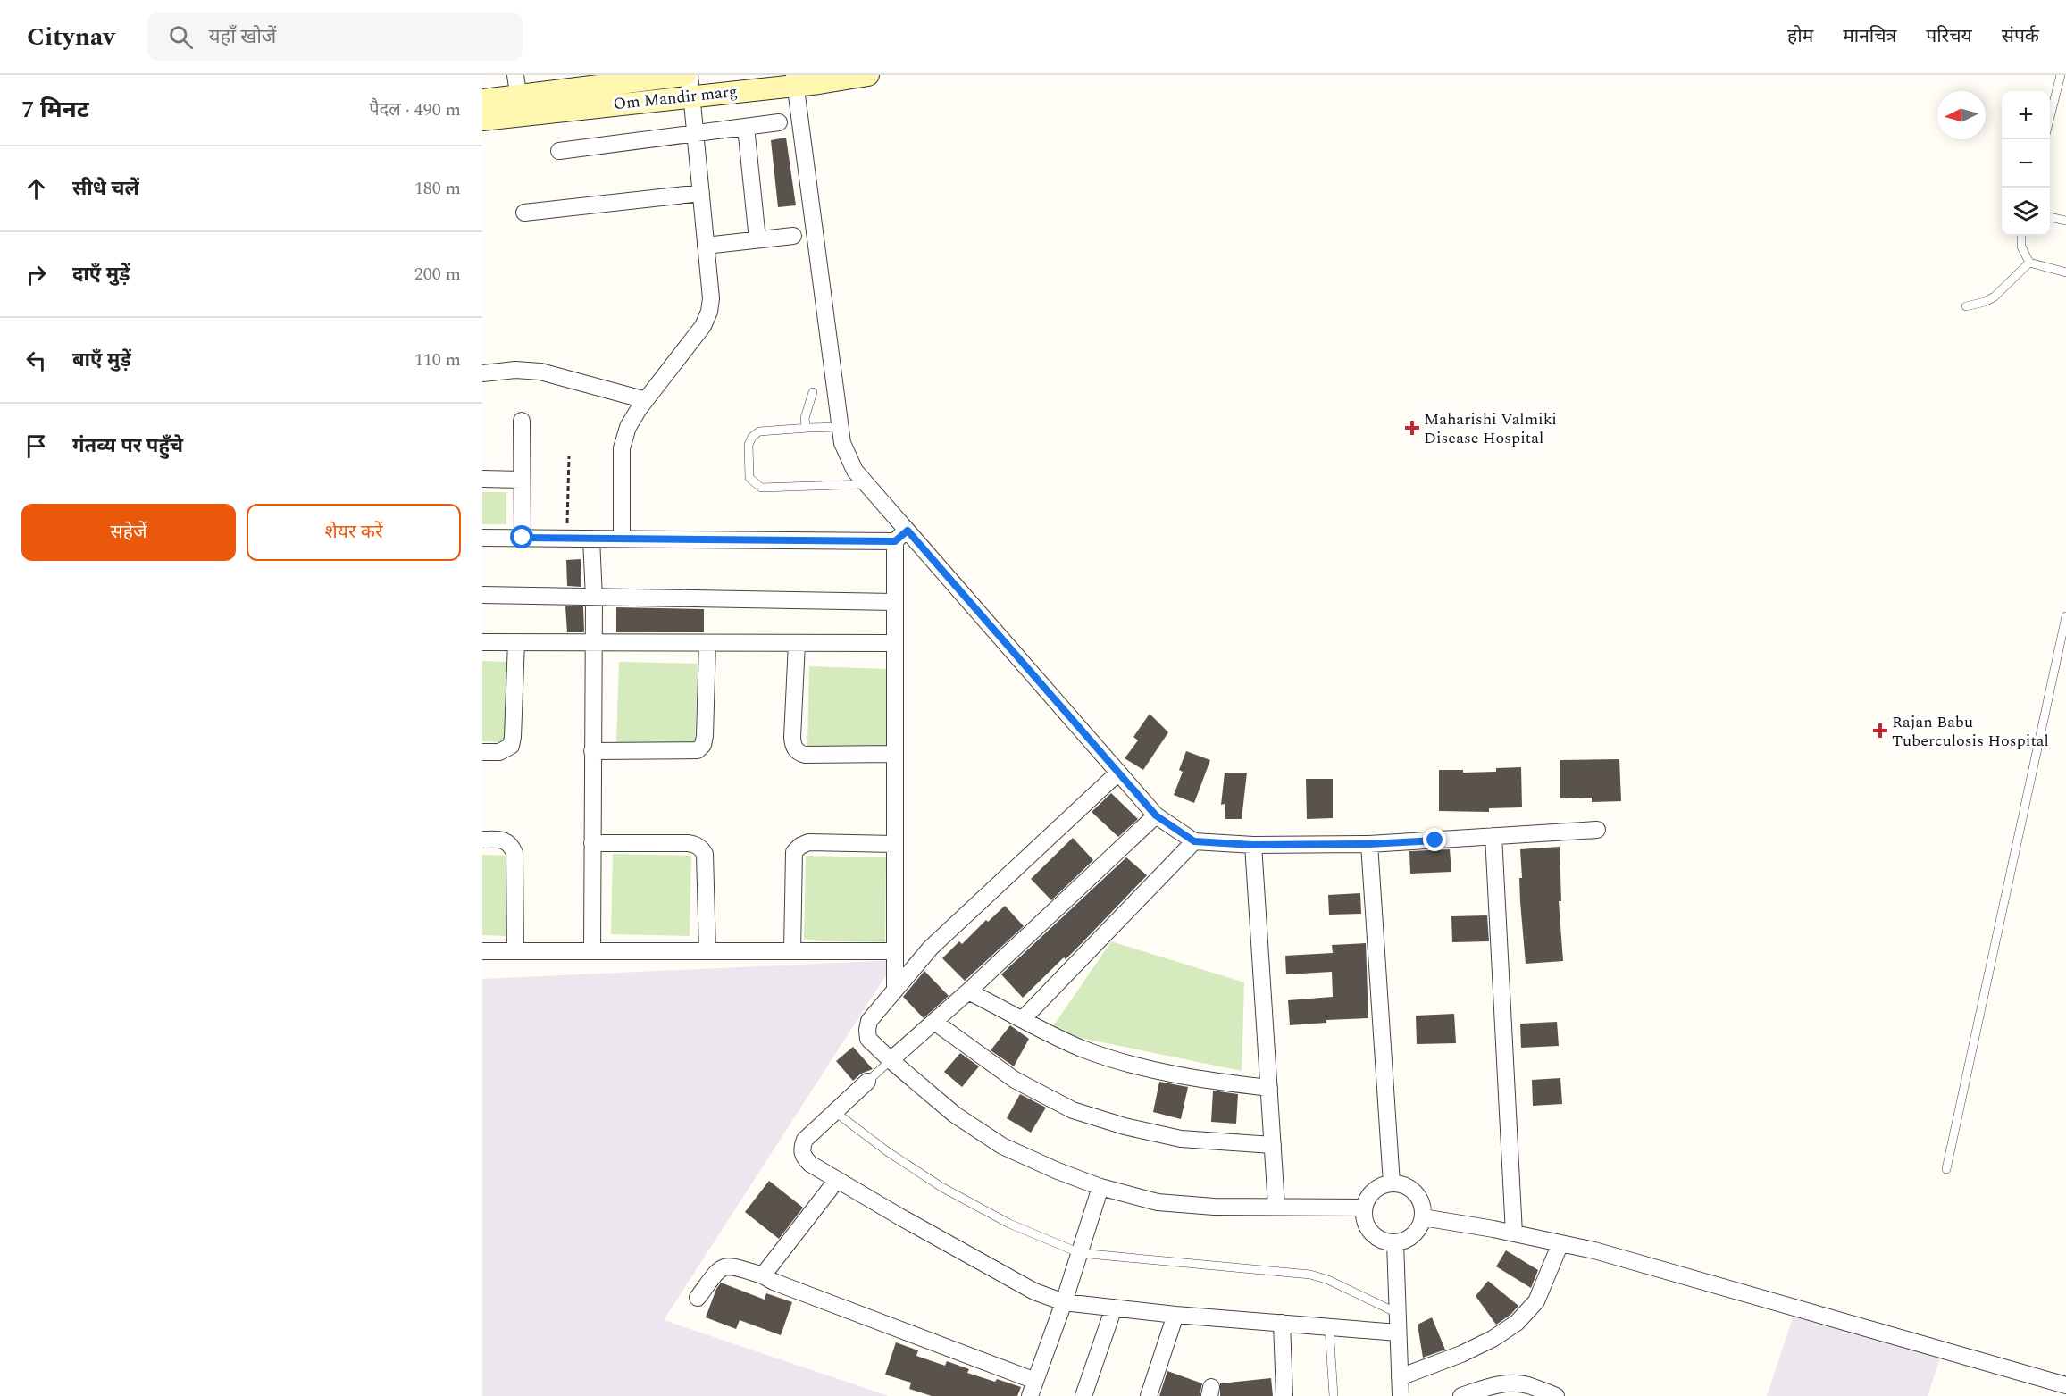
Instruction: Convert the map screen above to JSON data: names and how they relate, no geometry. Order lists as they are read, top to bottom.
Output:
{
  "streets": {
    "main road": ["Om Mandir marg"]
  },
  "places": {
    "health": ["Maharishi Valmiki Disease Hospital", "Rajan Babu Tuberculosis Hospital"]
  },
  "north": "left",
  "page": {
    "header": "Citynav",
    "search": "यहाँ खोजें",
    "nav": [
      "होम",
      "मानचित्र",
      "परिचय",
      "संपर्क"
    ],
    "heading": ["7 मिनट", "पैदल · 490 m"],
    "map_buttons": ["+", "−"],
    "list": [
      ["सीधे चलें", "180 m"],
      ["दाएँ मुड़ें", "200 m"],
      ["बाएँ मुड़ें", "110 m"],
      "गंतव्य पर पहुँचे"
    ],
    "buttons": ["सहेजें", "शेयर करें"]
  }
}
